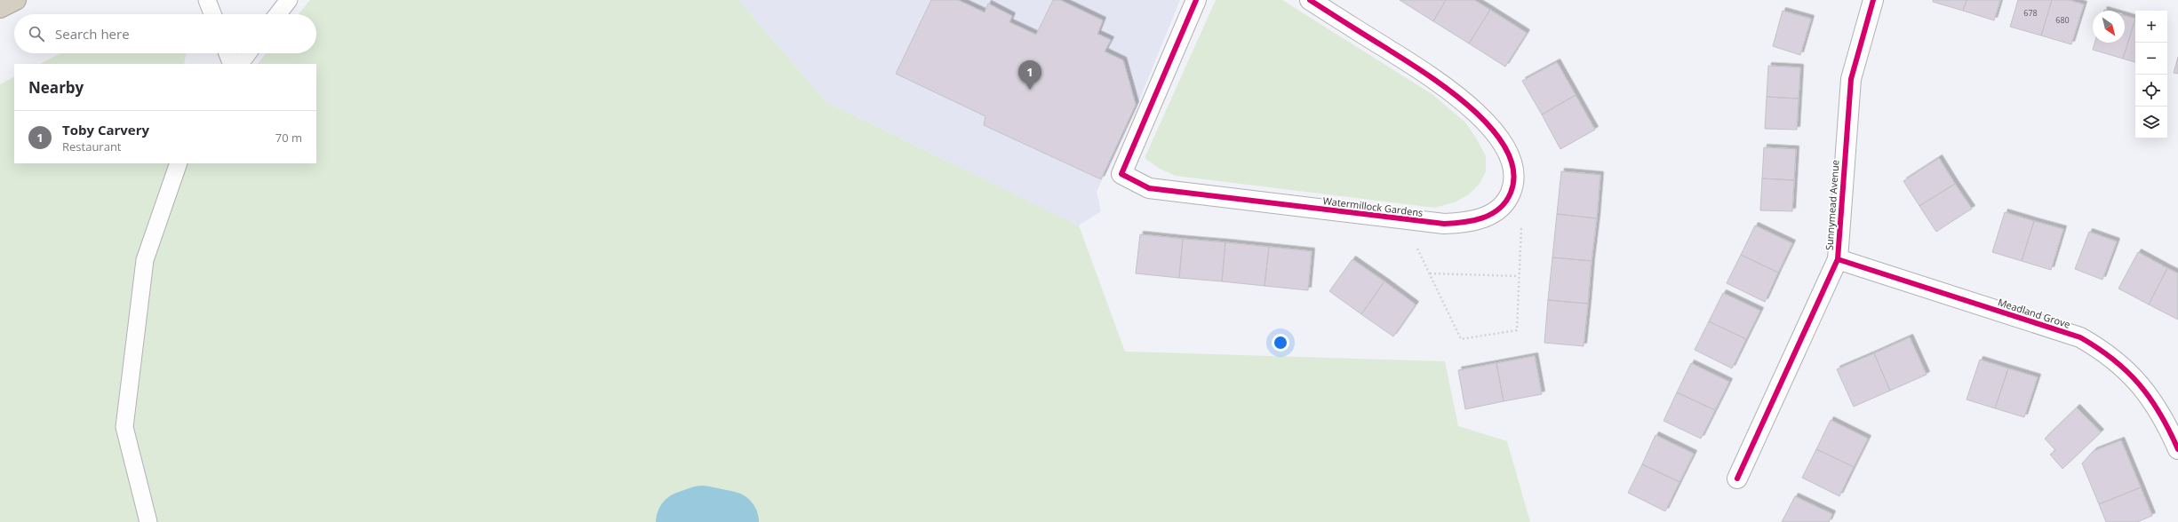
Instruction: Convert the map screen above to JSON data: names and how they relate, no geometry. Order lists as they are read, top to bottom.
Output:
{
  "streets": {
    "street": ["Sunnymead Avenue", "Watermillock Gardens", "Meadland Grove"]
  },
  "crossings": [
    ["Sunnymead Avenue", "Meadland Grove"]
  ],
  "house_numbers": ["678", "680"],
  "north": "bottom right",
  "page": {
    "map_buttons": ["+", "−"],
    "search": "Search here",
    "pins": "1",
    "heading": "Nearby",
    "list": [
      {
        "mark": "1",
        "name": "Toby Carvery",
        "note": "Restaurant",
        "value": "70 m"
      }
    ]
  }
}
